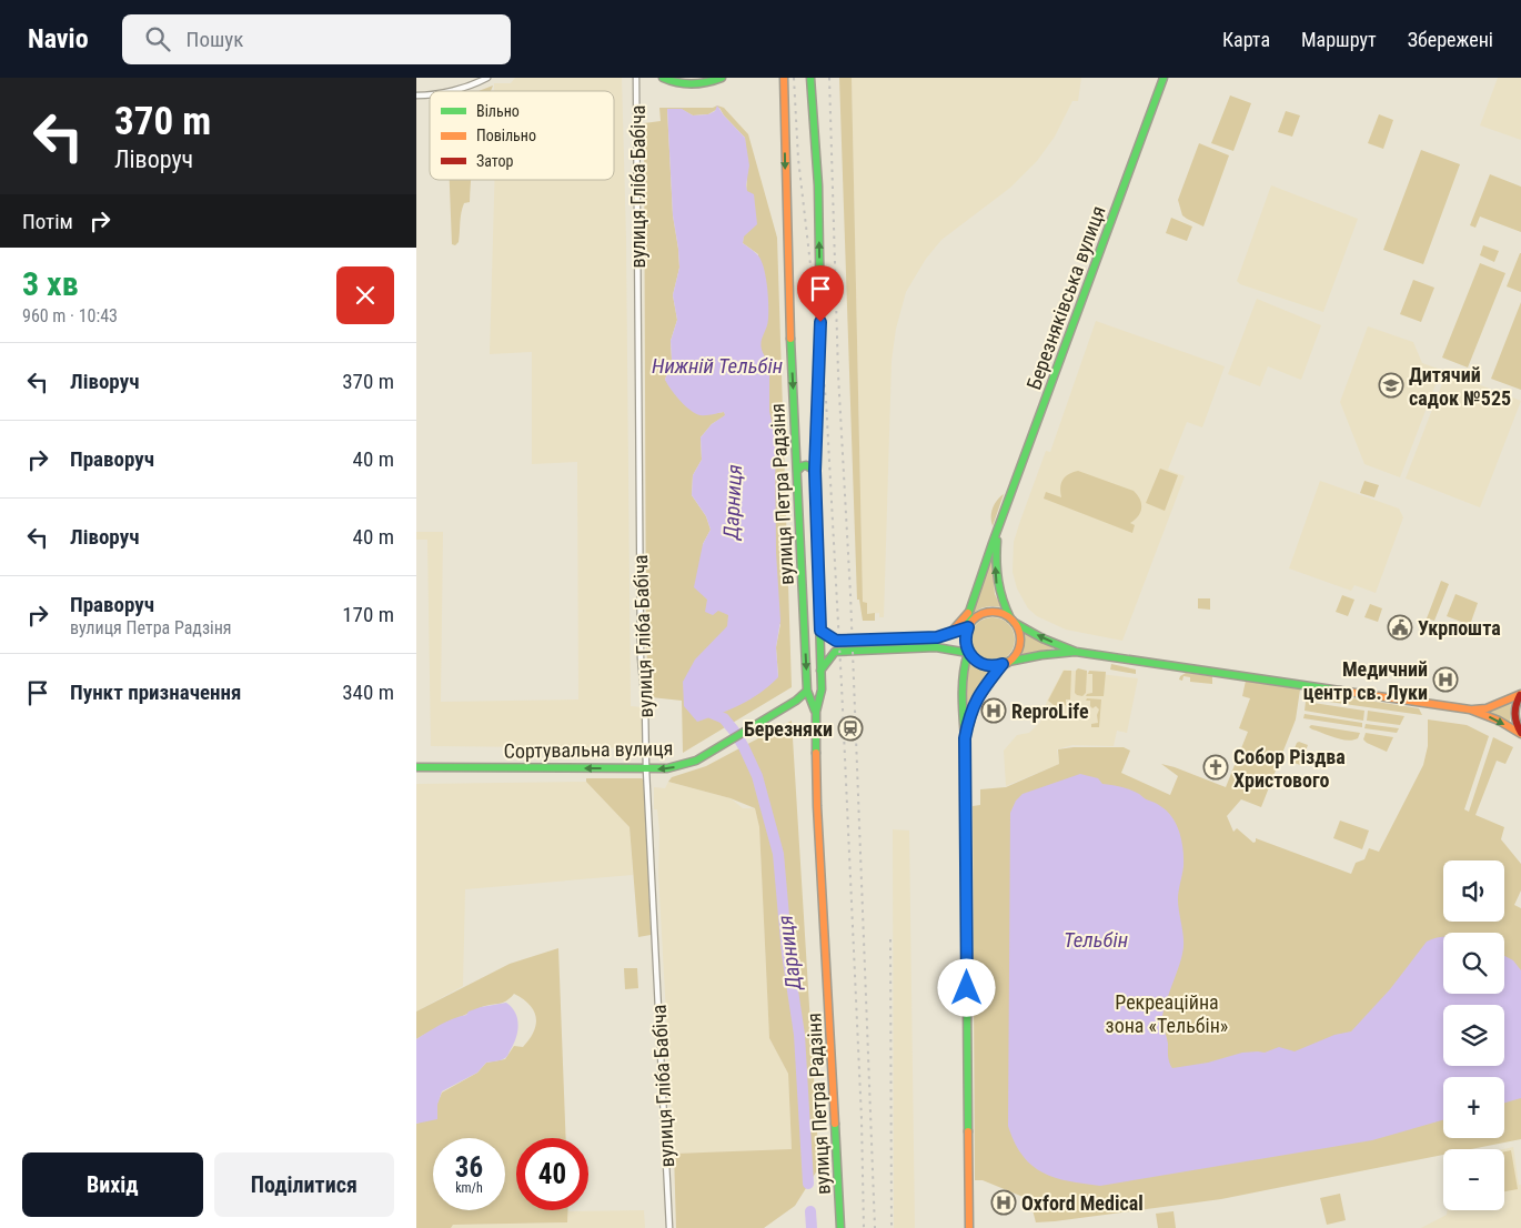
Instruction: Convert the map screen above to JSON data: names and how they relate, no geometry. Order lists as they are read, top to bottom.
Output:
{
  "streets": {
    "street": [
      "вулиця Гліба Бабіча",
      "Березняківська вулиця",
      "вулиця Петра Радзіня",
      "Сортувальна вулиця"
    ]
  },
  "crossings": [
    ["вулиця Гліба Бабіча", "Сортувальна вулиця"],
    ["вулиця Петра Радзіня", "Сортувальна вулиця"]
  ],
  "one_way": ["Сортувальна вулиця"],
  "water": ["Нижній Тельбін", "Дарниця", "Тельбін"],
  "parks": ["Рекреаційна зона «Тельбін»"],
  "places": {
    "school or university": ["Дитячий садок №525"],
    "public building": ["Укрпошта"],
    "hospital": ["Медичний центр св. Луки", "ReproLife", "Oxford Medical"],
    "station": ["Березняки"],
    "church": ["Собор Різдва Христового"]
  },
  "legend": ["Вільно", "Повільно", "Затор"],
  "page": {
    "header": "Navio",
    "search": "Пошук",
    "nav": ["Карта", "Маршрут", "Збережені"],
    "turn": ["370 m", "Ліворуч"],
    "then": "Потім",
    "heading": ["3 хв", "960 m · 10:43"],
    "list": [
      {
        "name": "Ліворуч",
        "value": "370 m"
      },
      {
        "name": "Праворуч",
        "value": "40 m"
      },
      {
        "name": "Ліворуч",
        "value": "40 m"
      },
      {
        "name": "Праворуч",
        "note": "вулиця Петра Радзіня",
        "value": "170 m"
      },
      {
        "name": "Пункт призначення",
        "value": "340 m"
      }
    ],
    "map_buttons": ["+", "−"],
    "speed": "36 km/h",
    "limit": "40",
    "buttons": ["Вихід", "Поділитися"]
  }
}
